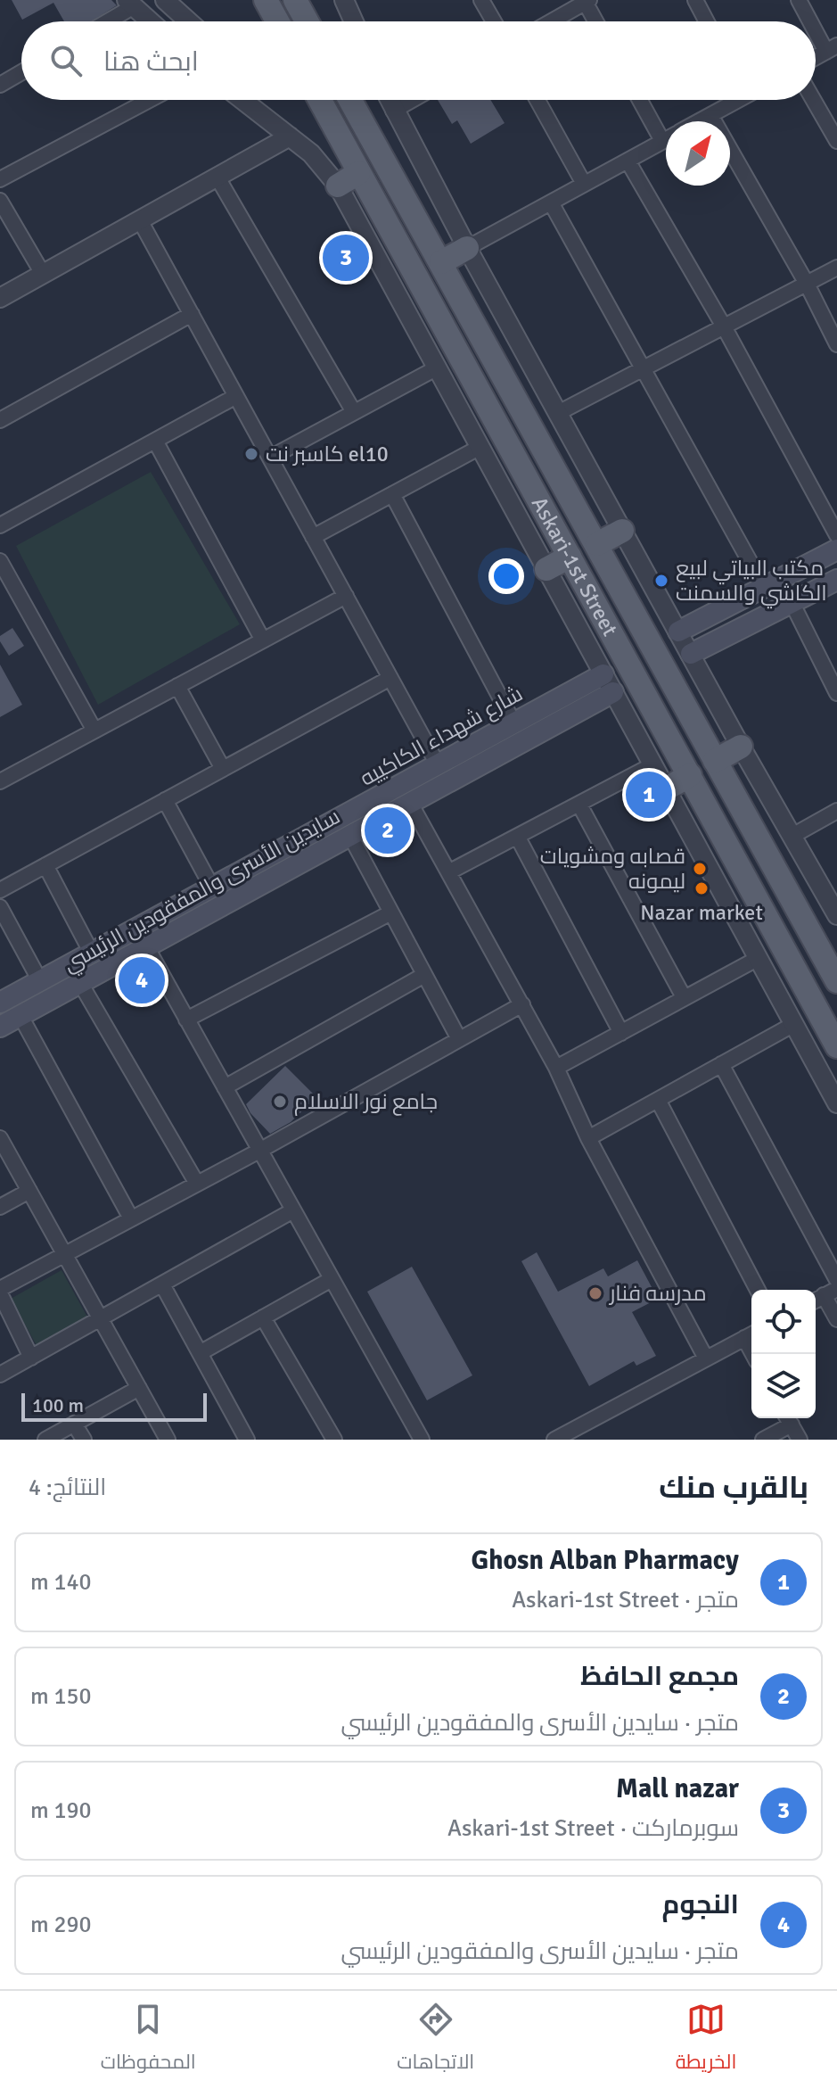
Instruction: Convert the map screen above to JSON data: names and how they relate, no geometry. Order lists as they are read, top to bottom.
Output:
{
  "streets": {
    "main road": ["Askari-1st Street", "شارع شهداء الكاكييه", "سايدين الأسرى والمفقودين الرئيسي"]
  },
  "places": [
    "كاسبر نت el10",
    "مكتب البياتي لبيع الكاشي والسمنت",
    "قصابه ومشويات ليمونه",
    "Nazar market",
    "جامع نور الاسلام",
    "مدرسه فنار"
  ],
  "scale_bar": "100 m",
  "north": "top right",
  "page": {
    "search": "ابحث هنا",
    "pins": [
      "3",
      "1",
      "2",
      "4"
    ],
    "scale": "100 m",
    "heading": ["بالقرب منك", "النتائج: 4"],
    "list": [
      {
        "mark": "1",
        "name": "Ghosn Alban Pharmacy",
        "note": "متجر · Askari-1st Street",
        "value": "140 m"
      },
      {
        "mark": "2",
        "name": "مجمع الحافظ",
        "note": "متجر · سايدين الأسرى والمفقودين الرئيسي",
        "value": "150 m"
      },
      {
        "mark": "3",
        "name": "Mall nazar",
        "note": "سوبرماركت · Askari-1st Street",
        "value": "190 m"
      },
      {
        "mark": "4",
        "name": "النجوم",
        "note": "متجر · سايدين الأسرى والمفقودين الرئيسي",
        "value": "290 m"
      }
    ],
    "nav": ["الخريطة", "الاتجاهات", "المحفوظات"]
  }
}
